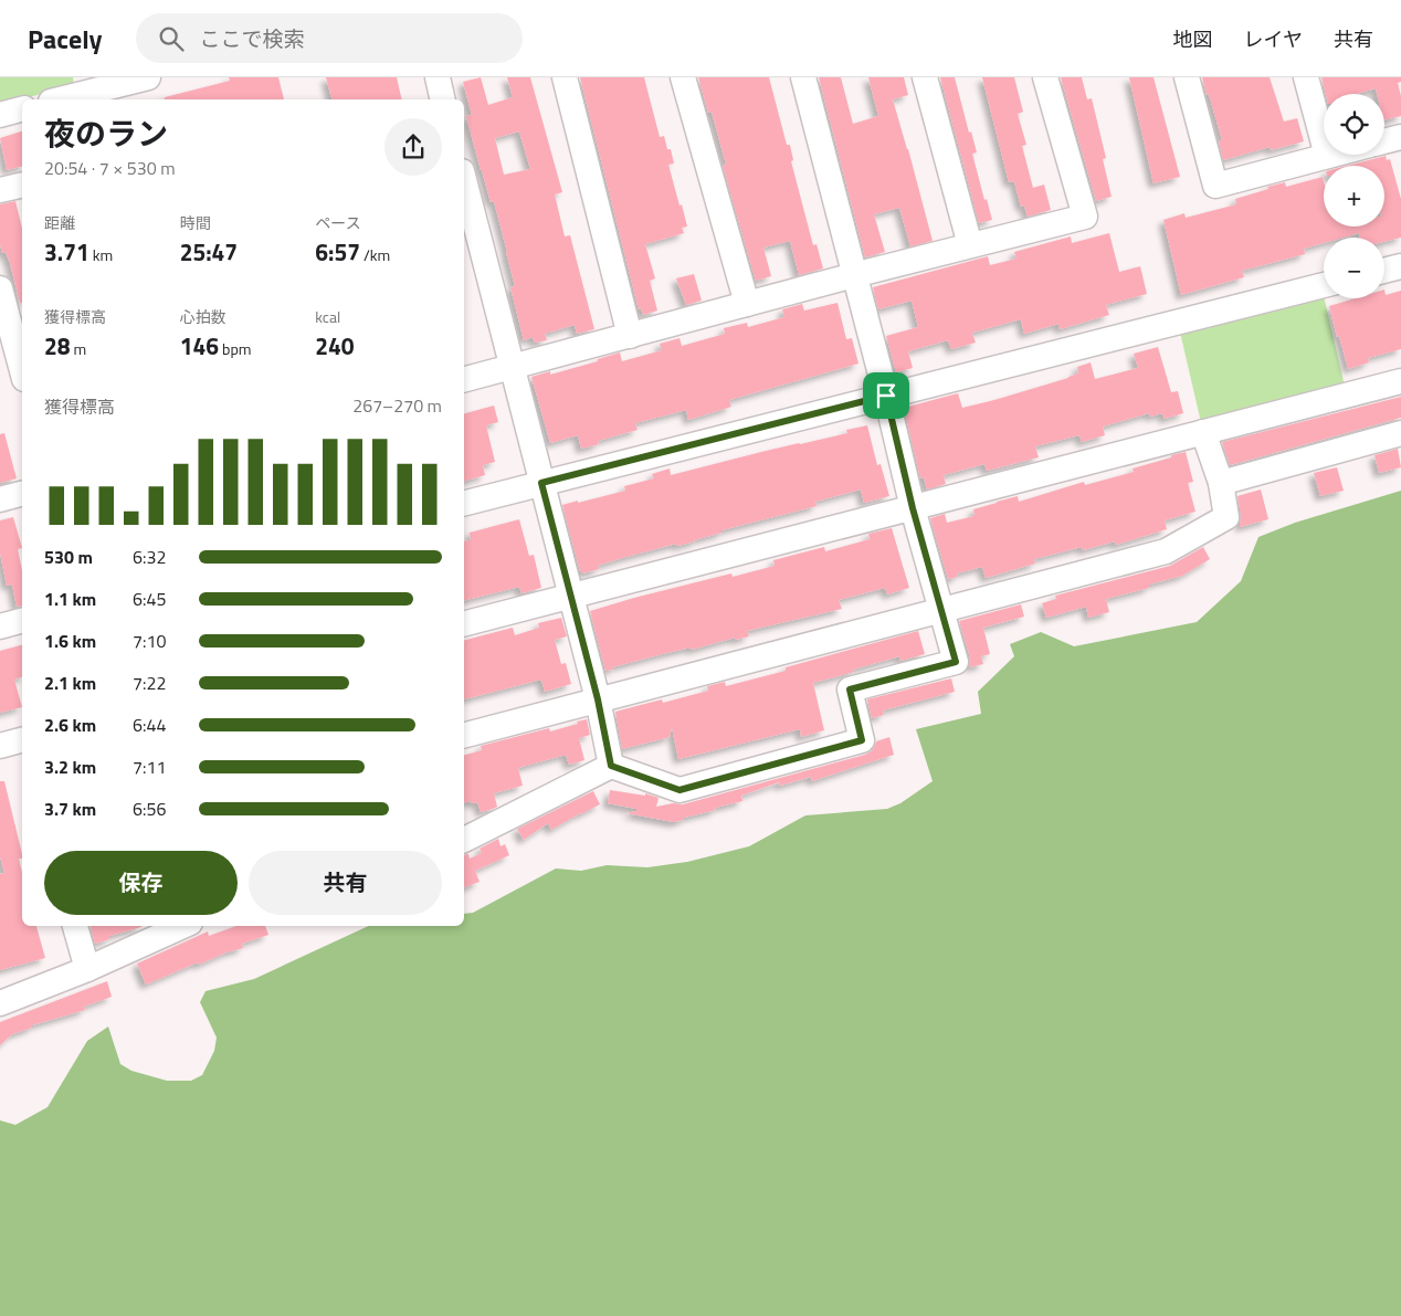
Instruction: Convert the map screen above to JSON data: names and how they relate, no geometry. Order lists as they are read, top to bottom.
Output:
{
  "page": {
    "header": "Pacely",
    "search": "ここで検索",
    "nav": ["地図", "レイヤ", "共有"],
    "map_buttons": ["+", "−"],
    "heading": ["夜のラン", "20:54 · 7 × 530 m"],
    "stats": [
      ["距離", "3.71 km"],
      ["時間", "25:47"],
      ["ペース", "6:57 /km"],
      ["獲得標高", "28 m"],
      ["心拍数", "146 bpm"],
      ["kcal", "240"]
    ],
    "chart": ["獲得標高", "267–270 m"],
    "list": [
      {
        "name": "530 m",
        "note": "6:32"
      },
      {
        "name": "1.1 km",
        "note": "6:45"
      },
      {
        "name": "1.6 km",
        "note": "7:10"
      },
      {
        "name": "2.1 km",
        "note": "7:22"
      },
      {
        "name": "2.6 km",
        "note": "6:44"
      },
      {
        "name": "3.2 km",
        "note": "7:11"
      },
      {
        "name": "3.7 km",
        "note": "6:56"
      }
    ],
    "buttons": ["保存", "共有"]
  }
}
